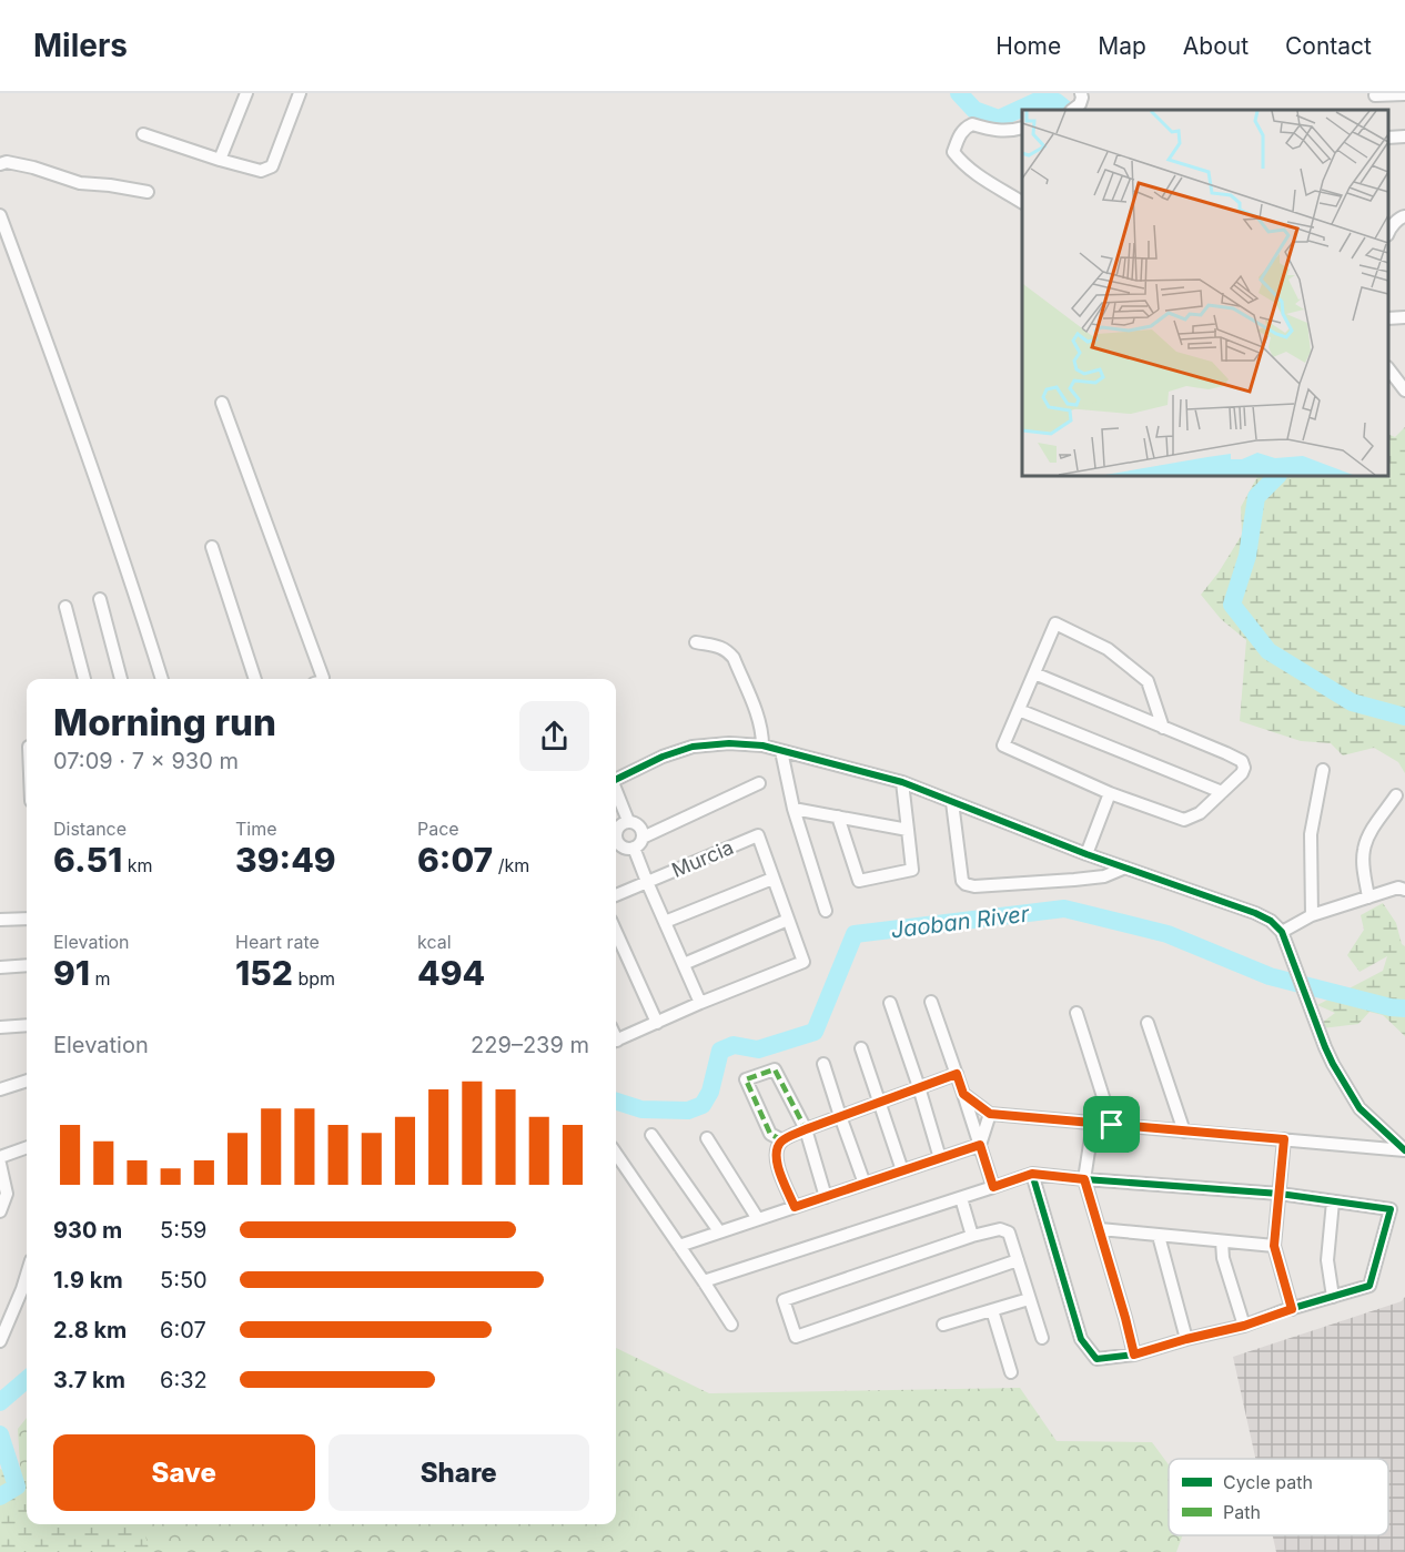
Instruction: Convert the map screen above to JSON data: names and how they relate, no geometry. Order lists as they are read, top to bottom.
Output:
{
  "streets": {
    "street": ["Murcia"]
  },
  "water": ["Jaoban River"],
  "legend": ["Cycle path", "Path"],
  "page": {
    "header": "Milers",
    "nav": [
      "Home",
      "Map",
      "About",
      "Contact"
    ],
    "heading": ["Morning run", "07:09 · 7 × 930 m"],
    "stats": [
      ["Distance", "6.51 km"],
      ["Time", "39:49"],
      ["Pace", "6:07 /km"],
      ["Elevation", "91 m"],
      ["Heart rate", "152 bpm"],
      ["kcal", "494"]
    ],
    "chart": ["Elevation", "229–239 m"],
    "list": [
      {
        "name": "930 m",
        "note": "5:59"
      },
      {
        "name": "1.9 km",
        "note": "5:50"
      },
      {
        "name": "2.8 km",
        "note": "6:07"
      },
      {
        "name": "3.7 km",
        "note": "6:32"
      }
    ],
    "buttons": ["Save", "Share"]
  }
}
